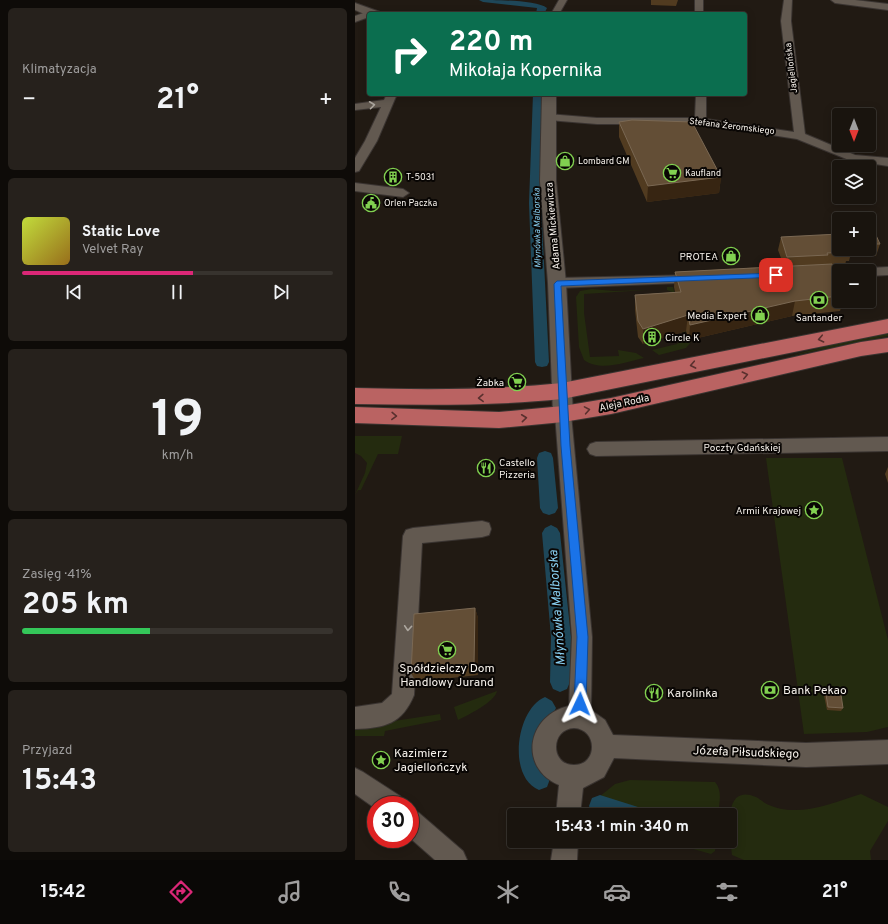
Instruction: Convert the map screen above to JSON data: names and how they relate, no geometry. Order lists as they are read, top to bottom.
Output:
{
  "streets": {
    "main road": ["Aleja Rodła"],
    "street": [
      "Jagiellońska",
      "Stefana Żeromskiego",
      "Adama Mickiewicza",
      "Poczty Gdańskiej",
      "Józefa Piłsudskiego"
    ]
  },
  "crossings": [
    ["Jagiellońska", "Stefana Żeromskiego"],
    ["Stefana Żeromskiego", "Adama Mickiewicza"],
    ["Adama Mickiewicza", "Aleja Rodła"],
    ["Adama Mickiewicza", "Józefa Piłsudskiego"]
  ],
  "water": ["Młynówka Malborska"],
  "places": {
    "shop": ["Lombard GM", "PROTEA", "Media Expert"],
    "supermarket": ["Kaufland", "Żabka", "Spółdzielczy Dom Handlowy Jurand"],
    "building": ["T-5031", "Circle K"],
    "public building": ["Orlen Paczka"],
    "bank": ["Santander", "Bank Pekao"],
    "restaurant": ["Castello Pizzeria", "Karolinka"],
    "place": ["Armii Krajowej", "Kazimierz Jagiellończyk"]
  },
  "north": "bottom",
  "page": {
    "tile": [
      "Klimatyzacja",
      ["19", "km/h"],
      ["Zasięg · 41%", "205 km"],
      ["Przyjazd", "15:43"]
    ],
    "turn": ["220 m", "Mikołaja Kopernika"],
    "heat": ["−", "21°", "+"],
    "map_buttons": ["+", "−"],
    "song": ["Static Love", "Velvet Ray"],
    "limit": "30",
    "trip": "15:43 · 1 min · 340 m",
    "tabs": ["15:42", "21°"]
  }
}
